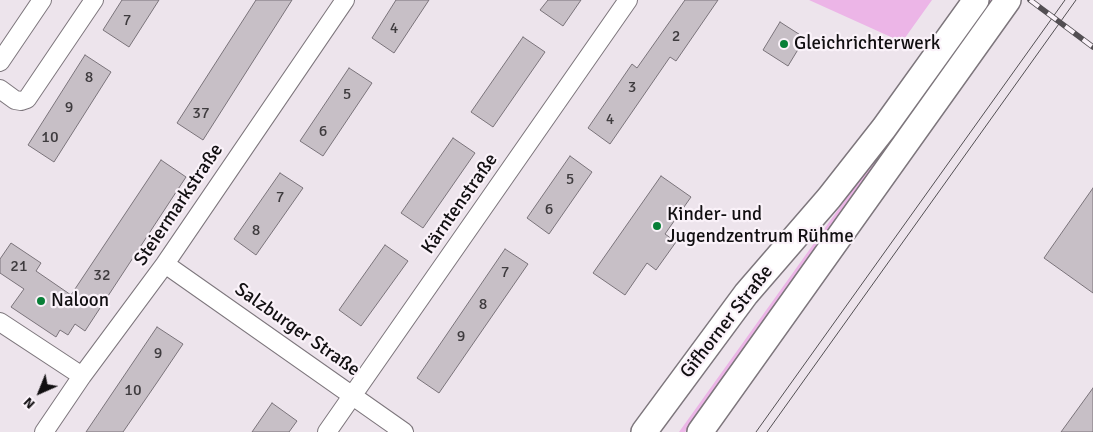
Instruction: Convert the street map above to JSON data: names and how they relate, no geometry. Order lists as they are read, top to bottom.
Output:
{
  "streets": {
    "main road": ["Gifhorner Straße"],
    "street": ["Kärntenstraße", "Steiermarkstraße", "Salzburger Straße"]
  },
  "crossings": [
    ["Kärntenstraße", "Salzburger Straße"],
    ["Steiermarkstraße", "Salzburger Straße"]
  ],
  "places": ["Gleichrichterwerk", "Kinder- und Jugendzentrum Rühme", "Naloon"],
  "house_numbers": [
    "7",
    "4",
    "2",
    "8",
    "3",
    "5",
    "9",
    "37",
    "4",
    "6",
    "10",
    "5",
    "7",
    "6",
    "8",
    "21",
    "7",
    "32",
    "8",
    "9",
    "9",
    "10"
  ],
  "north": "bottom left"
}
